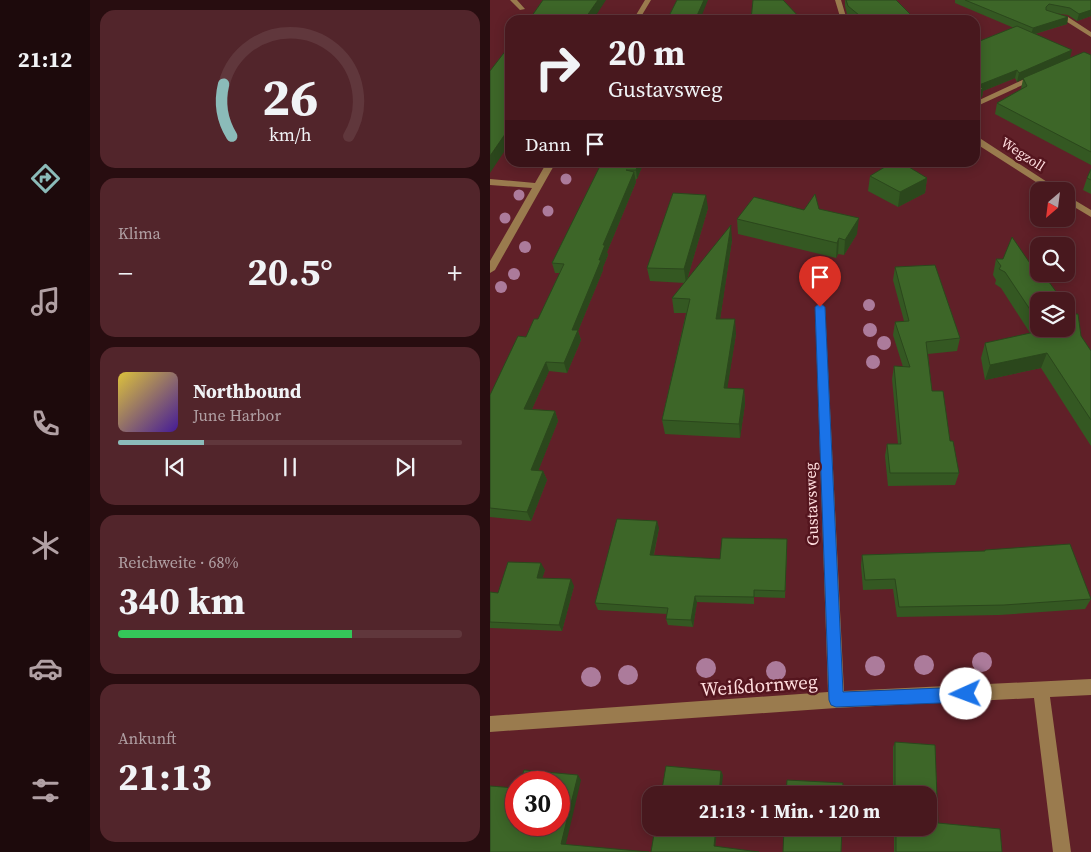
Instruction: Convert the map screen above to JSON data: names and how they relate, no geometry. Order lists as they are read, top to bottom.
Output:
{
  "streets": {
    "street": ["Wegzoll", "Gustavsweg", "Weißdornweg"]
  },
  "crossings": [
    ["Gustavsweg", "Weißdornweg"]
  ],
  "north": "bottom left",
  "page": {
    "tabs": "21:12",
    "turn": ["20 m", "Gustavsweg"],
    "then": "Dann",
    "tile": [
      "Klima",
      ["Reichweite · 68%", "340 km"],
      ["Ankunft", "21:13"]
    ],
    "heat": ["−", "20.5°", "+"],
    "song": ["Northbound", "June Harbor"],
    "limit": "30",
    "trip": "21:13 · 1 Min. · 120 m",
    "gauge": ["26", "km/h"]
  }
}
